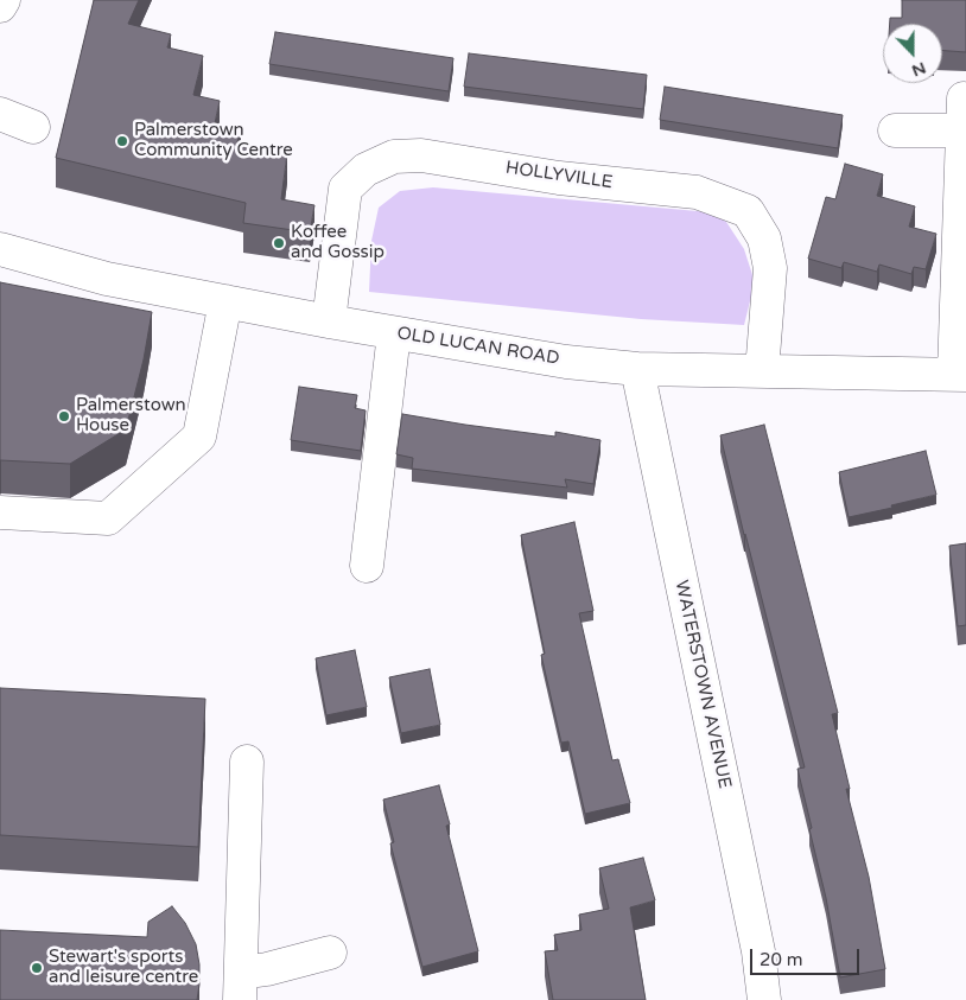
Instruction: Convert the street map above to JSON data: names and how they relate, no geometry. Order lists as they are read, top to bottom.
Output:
{
  "streets": {
    "street": ["HOLLYVILLE", "OLD LUCAN ROAD", "WATERSTOWN AVENUE"]
  },
  "crossings": [
    ["HOLLYVILLE", "OLD LUCAN ROAD"],
    ["OLD LUCAN ROAD", "WATERSTOWN AVENUE"]
  ],
  "places": [
    "Palmerstown Community Centre",
    "Koffee and Gossip",
    "Palmerstown House",
    "Stewart's sports and leisure centre"
  ],
  "scale_bar": "20 m",
  "north": "bottom"
}
